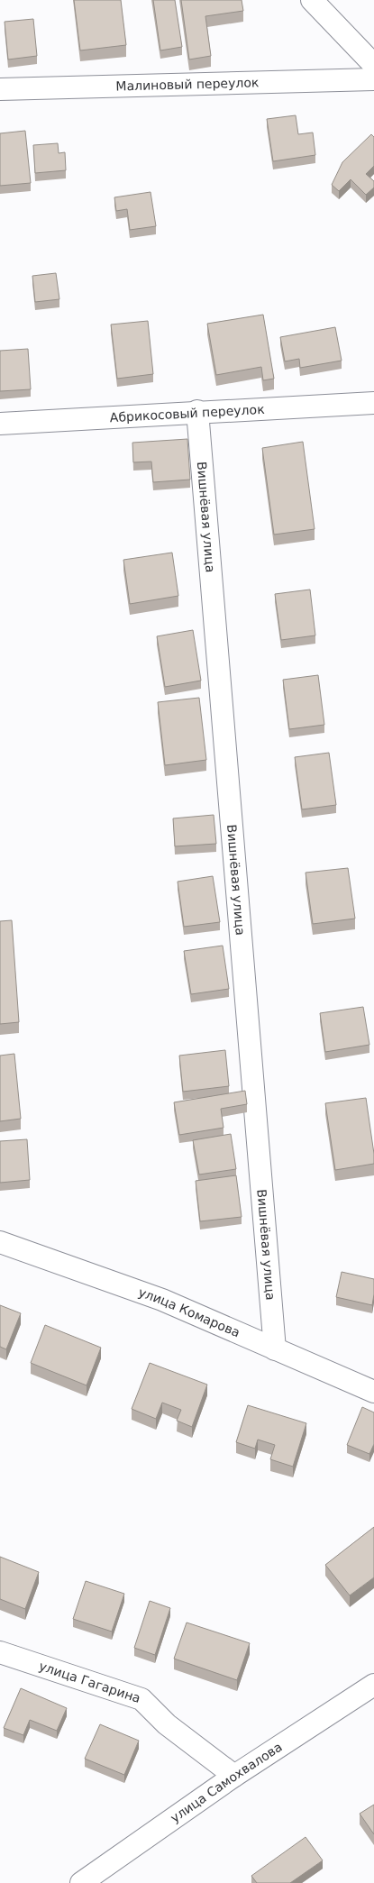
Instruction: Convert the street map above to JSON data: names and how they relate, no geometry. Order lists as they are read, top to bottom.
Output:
{
  "streets": {
    "street": [
      "Малиновый переулок",
      "Абрикосовый переулок",
      "Вишнёвая улица",
      "улица Комарова",
      "улица Гагарина",
      "улица Самохвалова"
    ]
  },
  "crossings": [
    ["Абрикосовый переулок", "Вишнёвая улица"],
    ["Вишнёвая улица", "улица Комарова"],
    ["улица Гагарина", "улица Самохвалова"]
  ]
}
